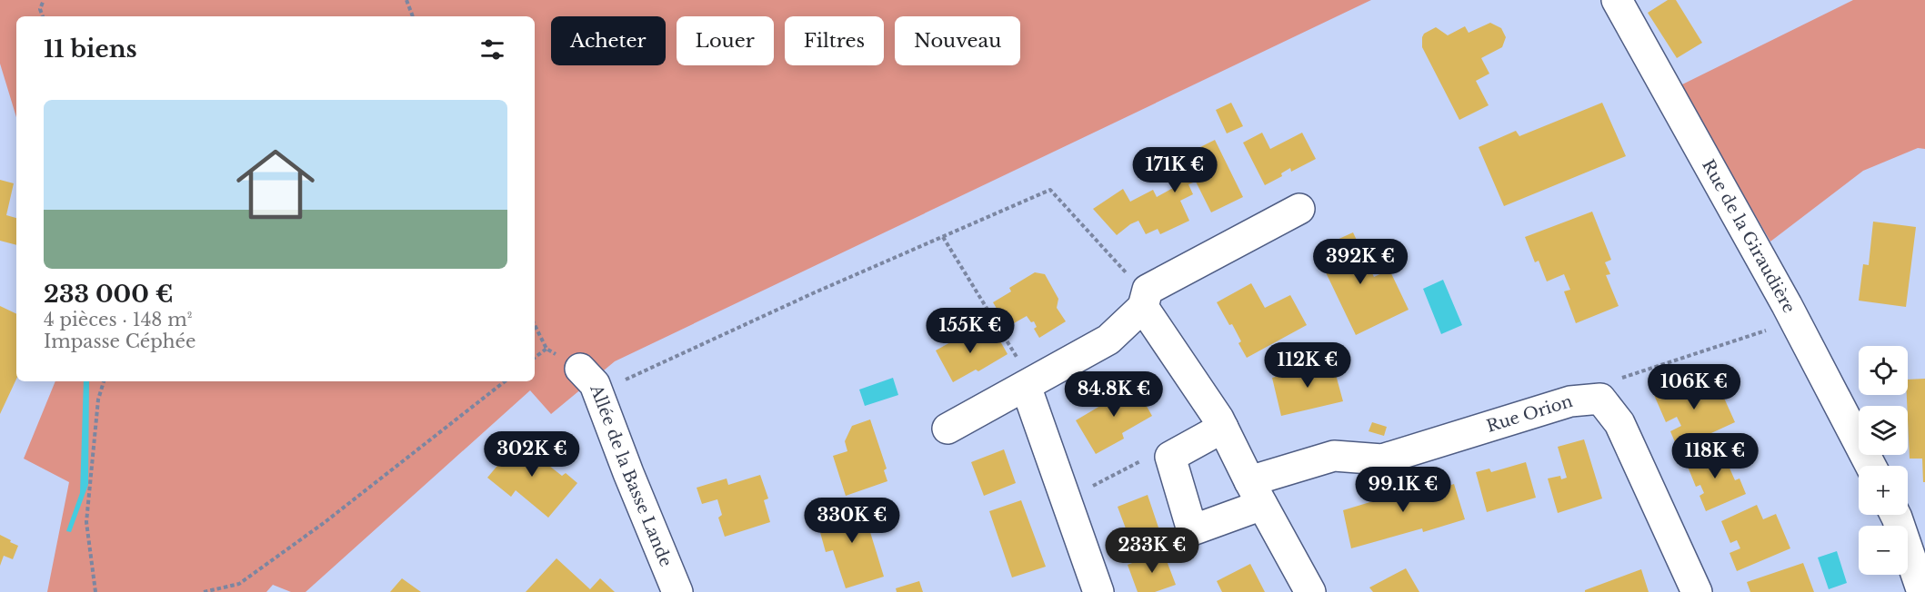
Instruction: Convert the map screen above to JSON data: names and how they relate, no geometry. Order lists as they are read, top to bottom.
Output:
{
  "streets": {
    "street": ["Rue de la Giraudière", "Rue Orion", "Allée de la Basse Lande"]
  },
  "page": {
    "chip": [
      "Acheter",
      "Louer",
      "Filtres",
      "Nouveau"
    ],
    "heading": "11 biens",
    "list": [
      {
        "name": "233 000 €",
        "note": "4 pièces · 148 m² · Impasse Céphée"
      }
    ],
    "price": [
      "171K €",
      "392K €",
      "155K €",
      "112K €",
      "106K €",
      "84.8K €",
      "302K €",
      "118K €",
      "99.1K €",
      "330K €",
      "233K €"
    ],
    "map_buttons": ["+", "−"]
  }
}
